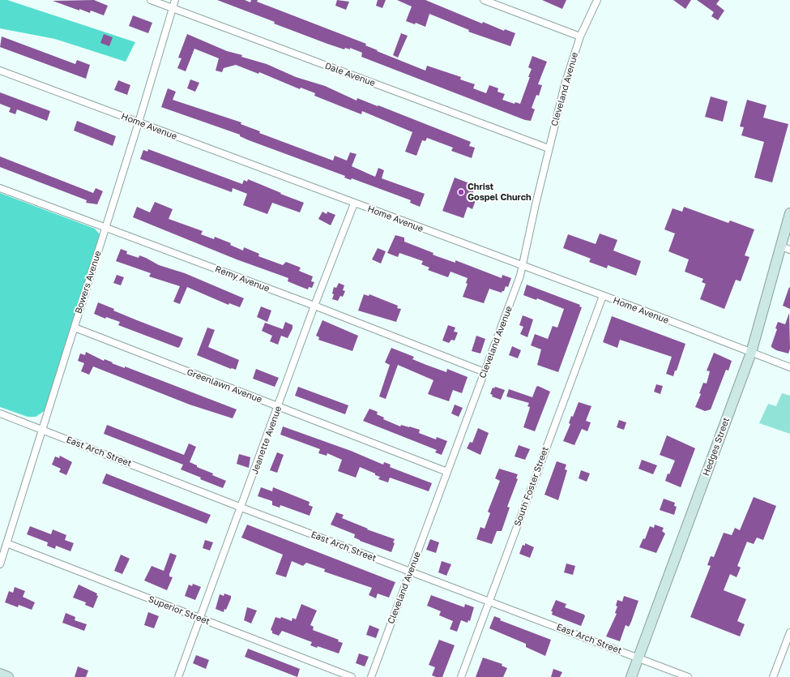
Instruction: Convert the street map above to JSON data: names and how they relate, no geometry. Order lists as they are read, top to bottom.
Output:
{
  "streets": {
    "street": [
      "Dale Avenue",
      "Cleveland Avenue",
      "Home Avenue",
      "Remy Avenue",
      "Bowers Avenue",
      "Greenlawn Avenue",
      "Jeanette Avenue",
      "Hedges Street",
      "East Arch Street",
      "South Foster Street",
      "Superior Street"
    ]
  },
  "crossings": [
    ["Dale Avenue", "Cleveland Avenue"],
    ["Dale Avenue", "Bowers Avenue"],
    ["Cleveland Avenue", "Home Avenue"],
    ["Cleveland Avenue", "Remy Avenue"],
    ["Cleveland Avenue", "Greenlawn Avenue"],
    ["Cleveland Avenue", "East Arch Street"],
    ["Home Avenue", "Bowers Avenue"],
    ["Home Avenue", "Jeanette Avenue"],
    ["Home Avenue", "Hedges Street"],
    ["Home Avenue", "South Foster Street"],
    ["Remy Avenue", "Bowers Avenue"],
    ["Remy Avenue", "Jeanette Avenue"],
    ["Bowers Avenue", "Greenlawn Avenue"],
    ["Bowers Avenue", "East Arch Street"],
    ["Bowers Avenue", "Superior Street"],
    ["Greenlawn Avenue", "Jeanette Avenue"],
    ["Jeanette Avenue", "East Arch Street"],
    ["Jeanette Avenue", "Superior Street"],
    ["Hedges Street", "East Arch Street"],
    ["East Arch Street", "South Foster Street"]
  ],
  "places": ["Christ Gospel Church"]
}
